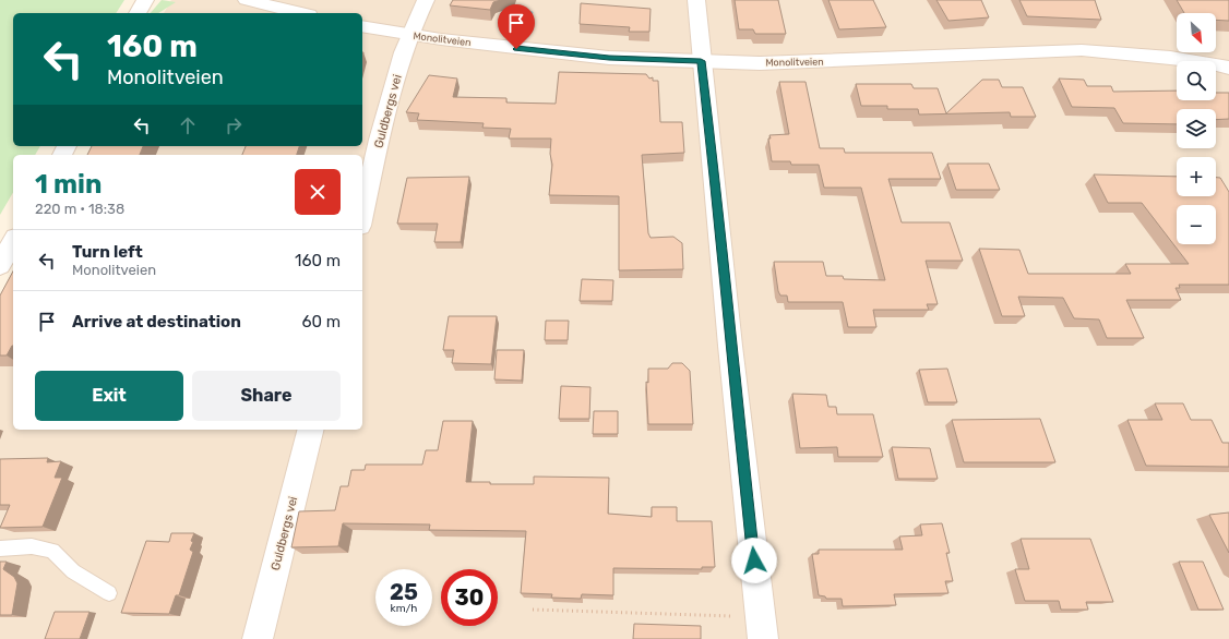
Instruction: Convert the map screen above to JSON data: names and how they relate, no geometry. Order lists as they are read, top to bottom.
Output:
{
  "streets": {
    "street": ["Monolitveien", "Guldbergs vei"]
  },
  "crossings": [
    ["Monolitveien", "Guldbergs vei"]
  ],
  "north": "bottom right",
  "page": {
    "map_buttons": ["+", "−"],
    "turn": ["160 m", "Monolitveien"],
    "heading": ["1 min", "220 m · 18:38"],
    "list": [
      {
        "name": "Turn left",
        "note": "Monolitveien",
        "value": "160 m"
      },
      {
        "name": "Arrive at destination",
        "value": "60 m"
      }
    ],
    "buttons": ["Exit", "Share"],
    "speed": "25 km/h",
    "limit": "30"
  }
}
